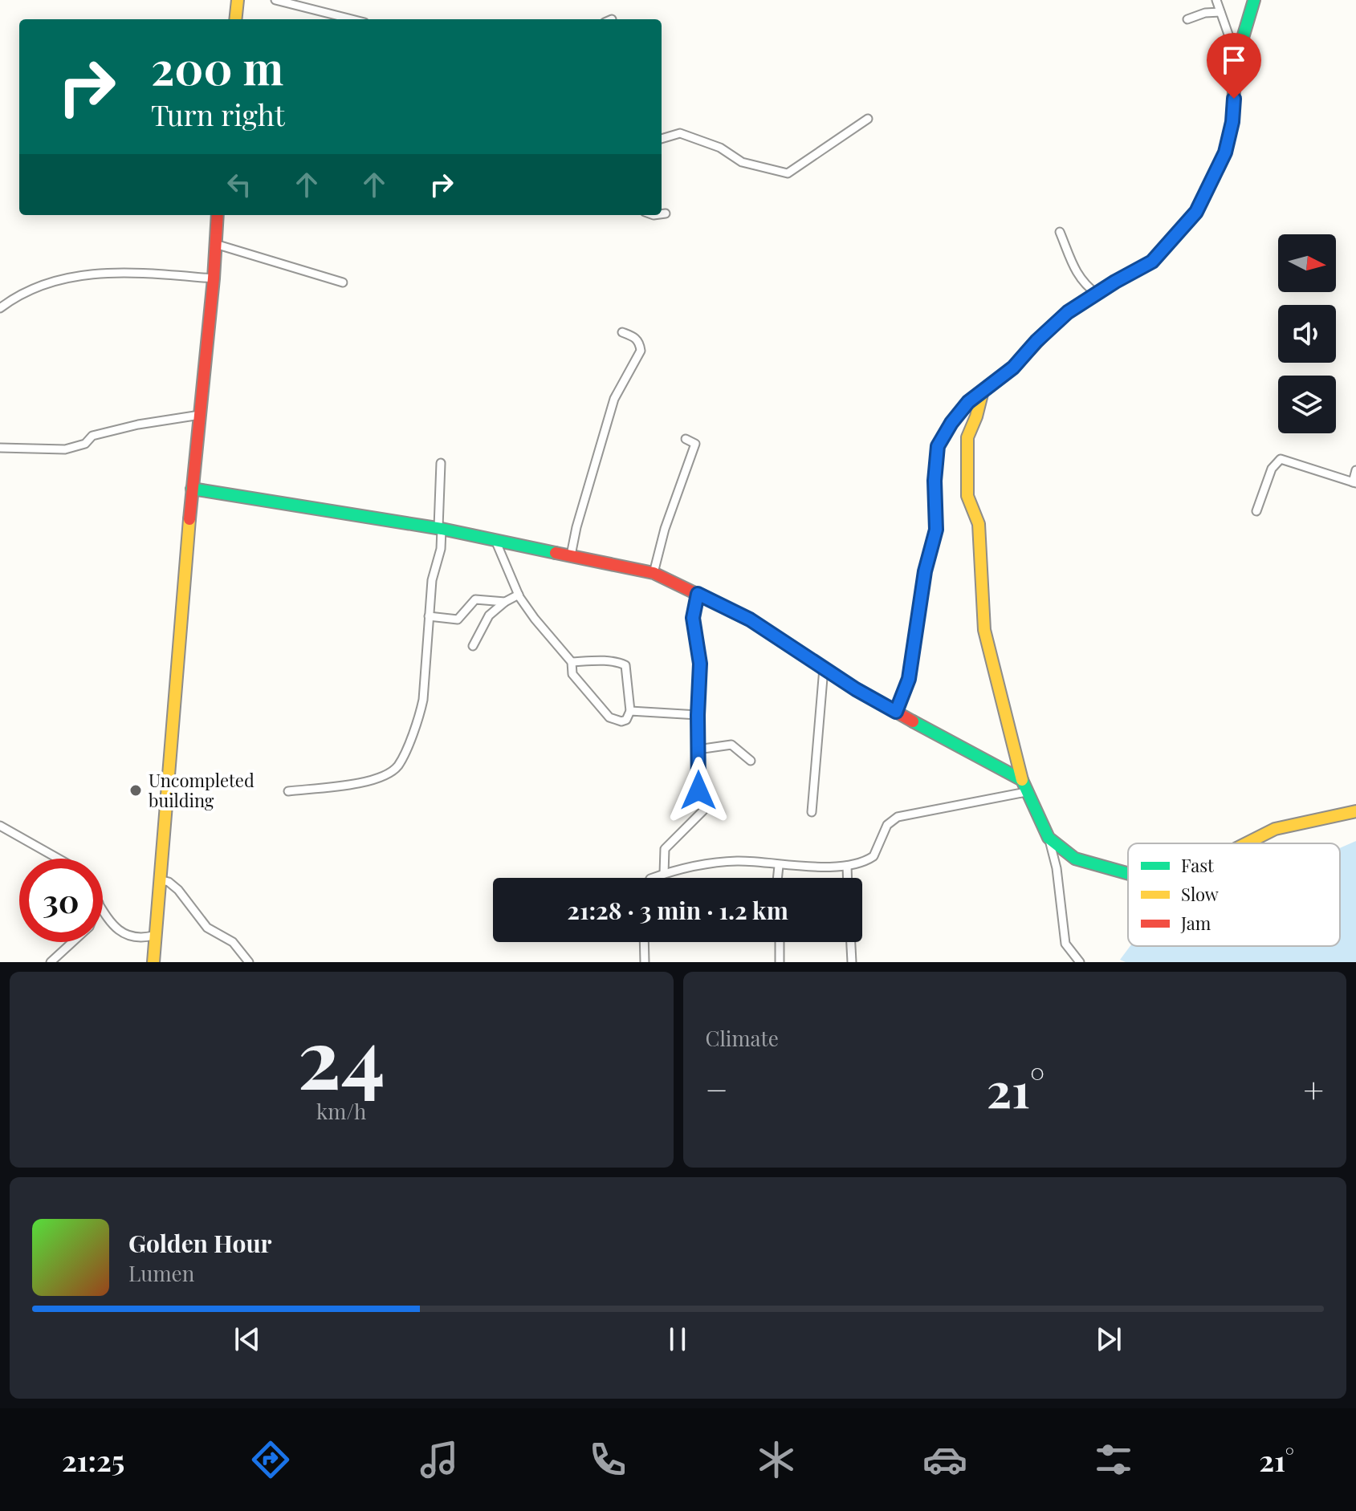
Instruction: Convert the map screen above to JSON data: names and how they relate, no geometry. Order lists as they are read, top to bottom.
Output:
{
  "places": ["Uncompleted building"],
  "legend": ["Fast", "Slow", "Jam"],
  "north": "right",
  "page": {
    "turn": ["200 m", "Turn right"],
    "limit": "30",
    "trip": "21:28 · 3 min · 1.2 km",
    "tile": [
      ["24", "km/h"],
      "Climate"
    ],
    "heat": ["−", "21°", "+"],
    "song": ["Golden Hour", "Lumen"],
    "tabs": ["21:25", "21°"]
  }
}
